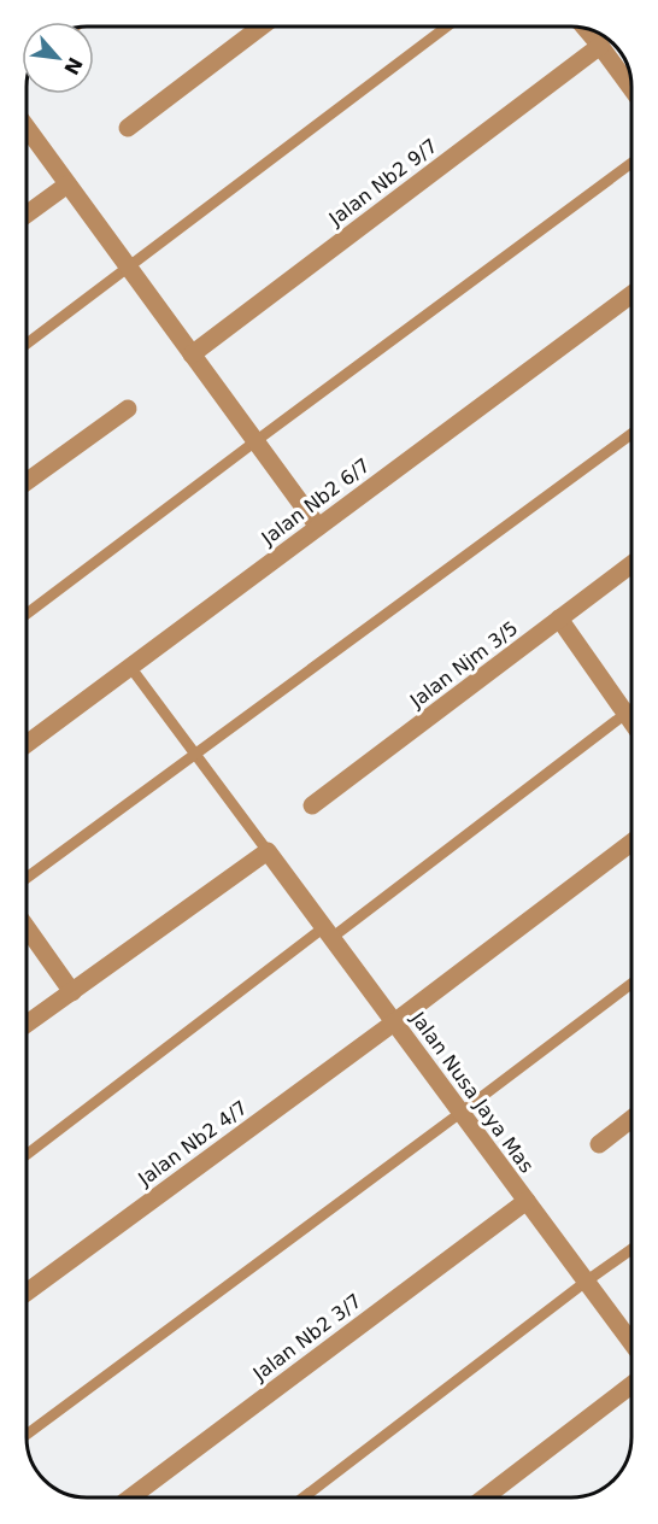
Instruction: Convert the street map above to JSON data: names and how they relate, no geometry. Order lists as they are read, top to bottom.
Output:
{
  "streets": {
    "street": [
      "Jalan Nb2 9/7",
      "Jalan Nb2 6/7",
      "Jalan Njm 3/5",
      "Jalan Nusa Jaya Mas",
      "Jalan Nb2 4/7",
      "Jalan Nb2 3/7"
    ]
  },
  "crossings": [
    ["Jalan Nusa Jaya Mas", "Jalan Nb2 4/7"],
    ["Jalan Nusa Jaya Mas", "Jalan Nb2 3/7"]
  ],
  "north": "bottom right"
}
